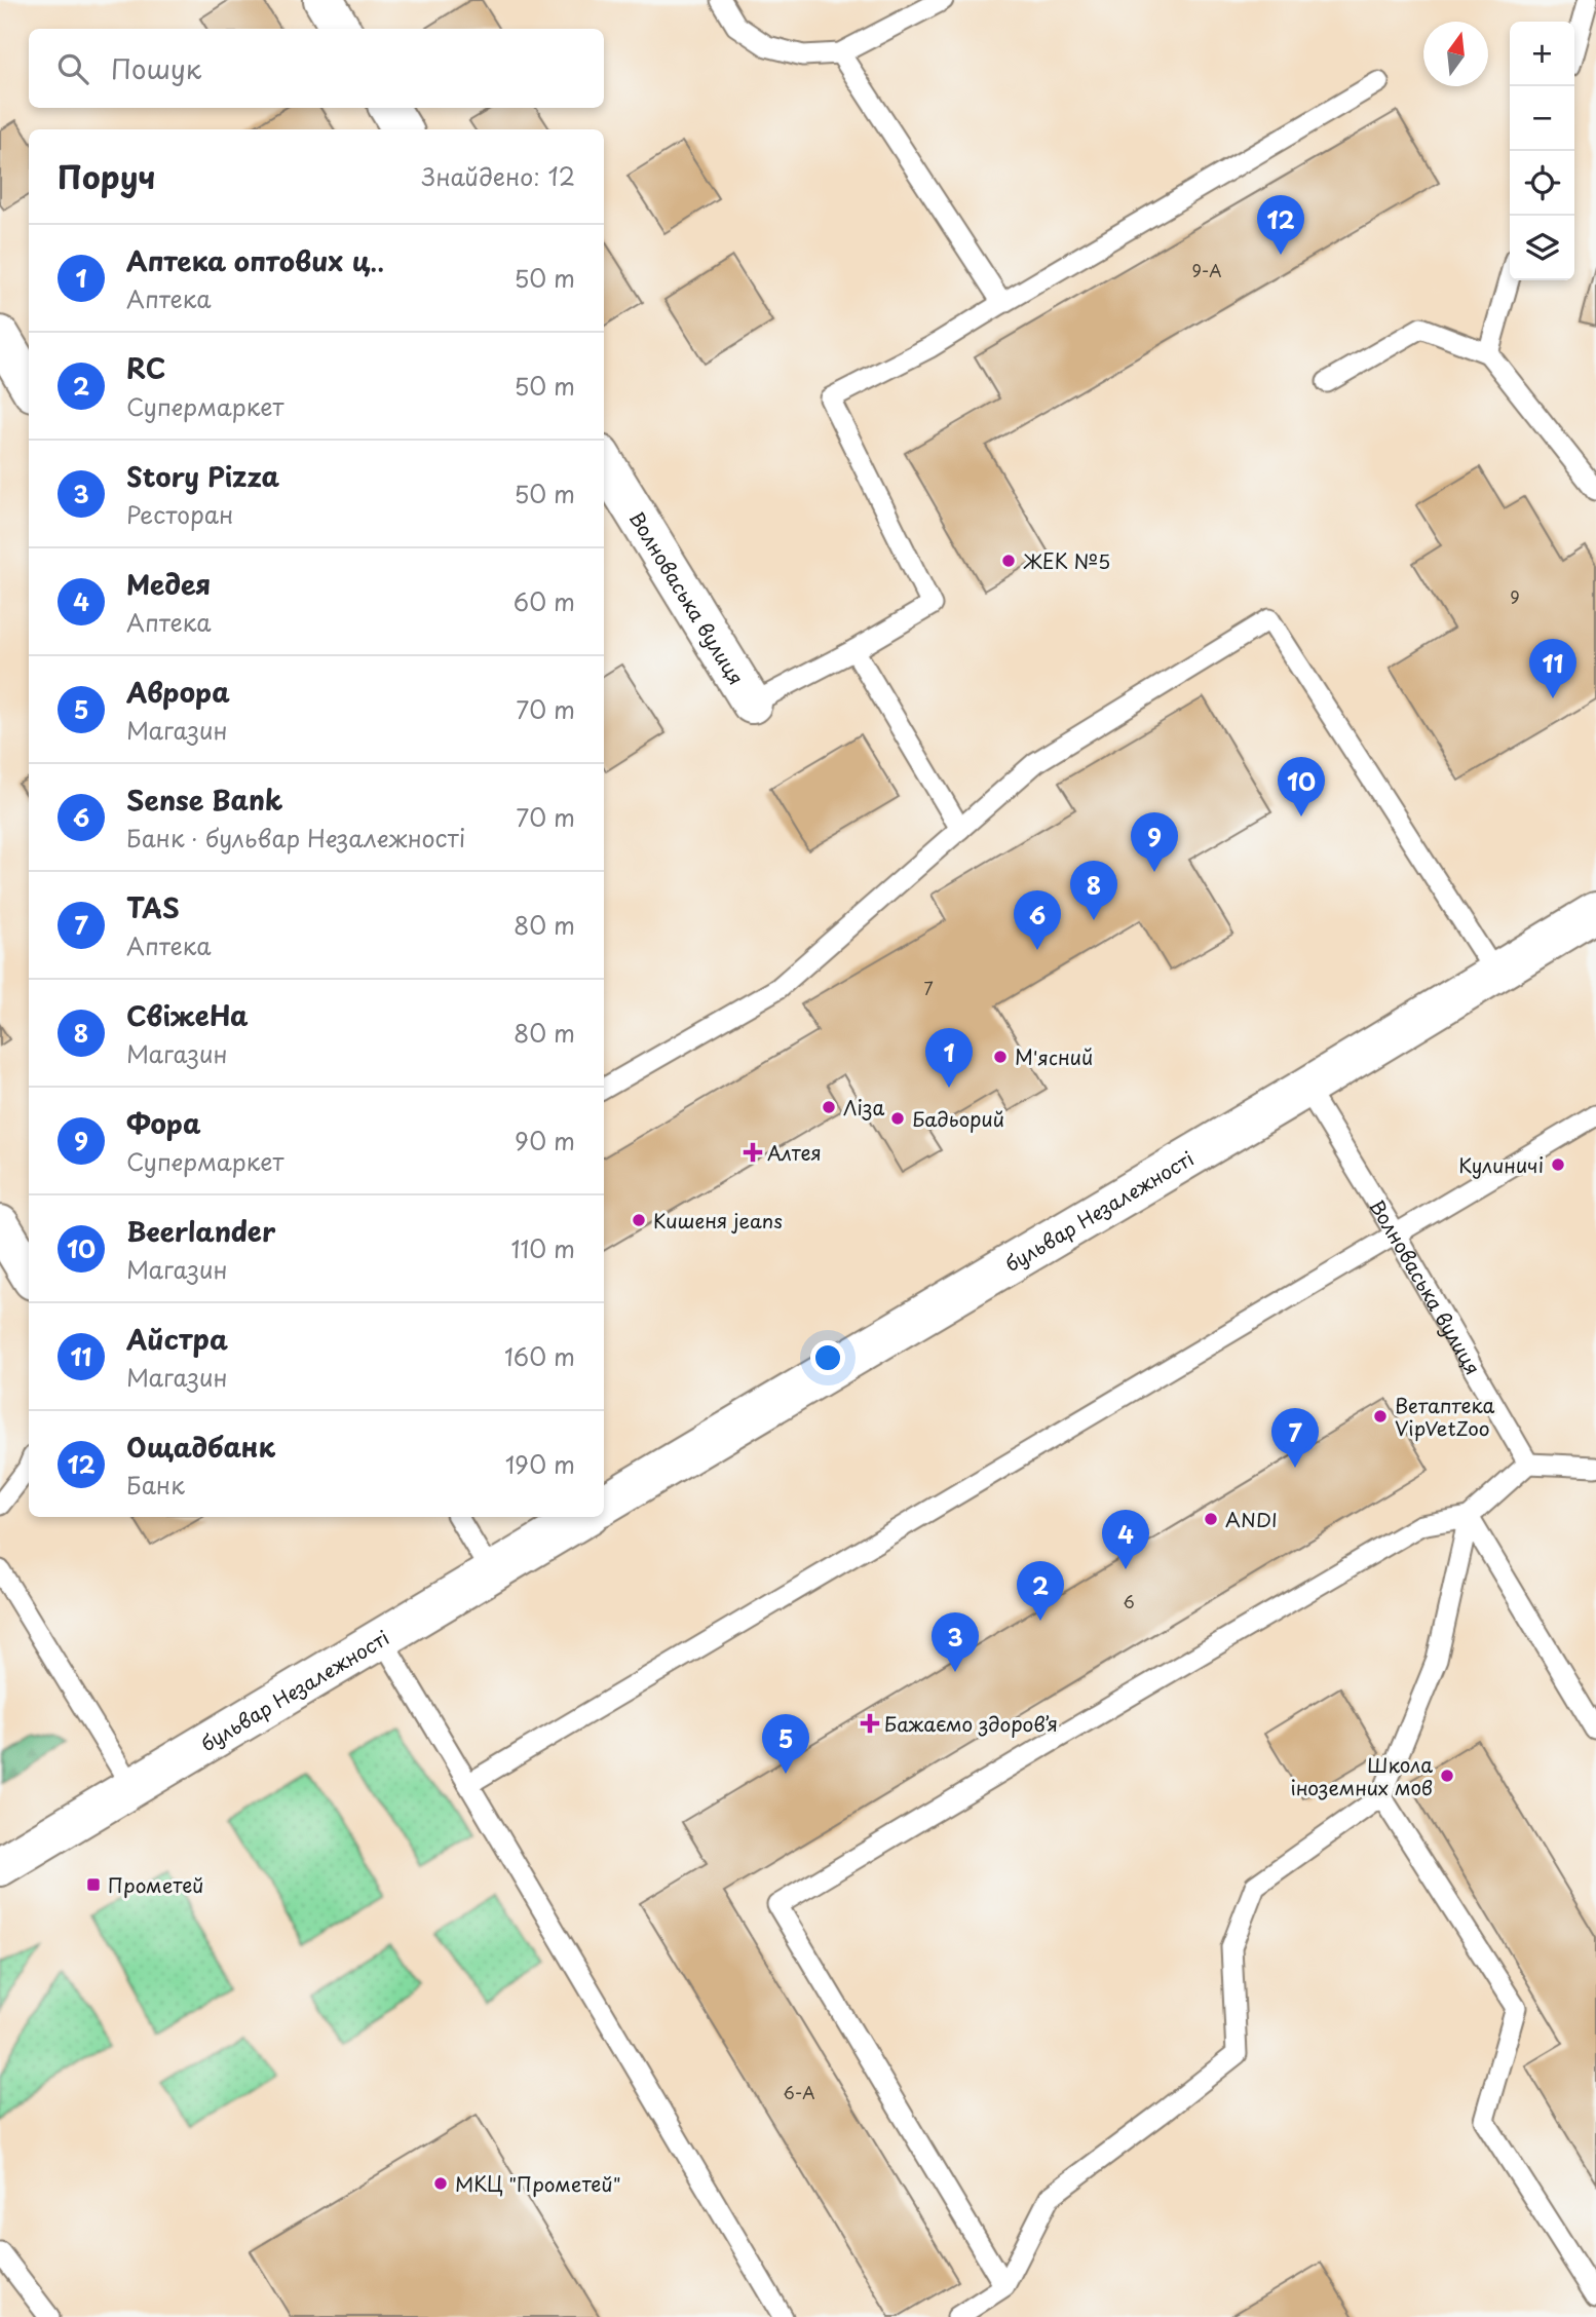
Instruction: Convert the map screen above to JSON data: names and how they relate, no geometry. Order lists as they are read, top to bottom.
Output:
{
  "streets": {
    "main road": ["Волноваська вулиця", "бульвар Незалежності"]
  },
  "crossings": [
    ["Волноваська вулиця", "бульвар Незалежності"]
  ],
  "places": {
    "other": [
      "ЖЕК №5",
      "М'ясний",
      "Ліза",
      "Бадьорий",
      "Кулиничі",
      "Кишеня jeans",
      "Ветаптека VipVetZoo",
      "ANDI",
      "Школа іноземних мов",
      "МКЦ \"Прометей\""
    ],
    "health": ["Алтея", "Бажаємо здоровʼя"],
    "transit": ["Прометей"]
  },
  "house_numbers": [
    "9-А",
    "9",
    "7",
    "6",
    "6-А"
  ],
  "north": "top",
  "page": {
    "map_buttons": ["+", "−"],
    "search": "Пошук",
    "heading": ["Поруч", "Знайдено: 12"],
    "pins": [
      "12",
      "11",
      "10",
      "9",
      "8",
      "6",
      "1",
      "7",
      "4",
      "2",
      "3",
      "5"
    ],
    "list": [
      {
        "mark": "1",
        "name": "Аптека оптових ц‥",
        "note": "Аптека",
        "value": "50 m"
      },
      {
        "mark": "2",
        "name": "RC",
        "note": "Супермаркет",
        "value": "50 m"
      },
      {
        "mark": "3",
        "name": "Story Pizza",
        "note": "Ресторан",
        "value": "50 m"
      },
      {
        "mark": "4",
        "name": "Медея",
        "note": "Аптека",
        "value": "60 m"
      },
      {
        "mark": "5",
        "name": "Аврора",
        "note": "Магазин",
        "value": "70 m"
      },
      {
        "mark": "6",
        "name": "Sense Bank",
        "note": "Банк · бульвар Незалежності",
        "value": "70 m"
      },
      {
        "mark": "7",
        "name": "TAS",
        "note": "Аптека",
        "value": "80 m"
      },
      {
        "mark": "8",
        "name": "СвіжеНа",
        "note": "Магазин",
        "value": "80 m"
      },
      {
        "mark": "9",
        "name": "Фора",
        "note": "Супермаркет",
        "value": "90 m"
      },
      {
        "mark": "10",
        "name": "Beerlander",
        "note": "Магазин",
        "value": "110 m"
      },
      {
        "mark": "11",
        "name": "Айстра",
        "note": "Магазин",
        "value": "160 m"
      },
      {
        "mark": "12",
        "name": "Ощадбанк",
        "note": "Банк",
        "value": "190 m"
      }
    ]
  }
}
